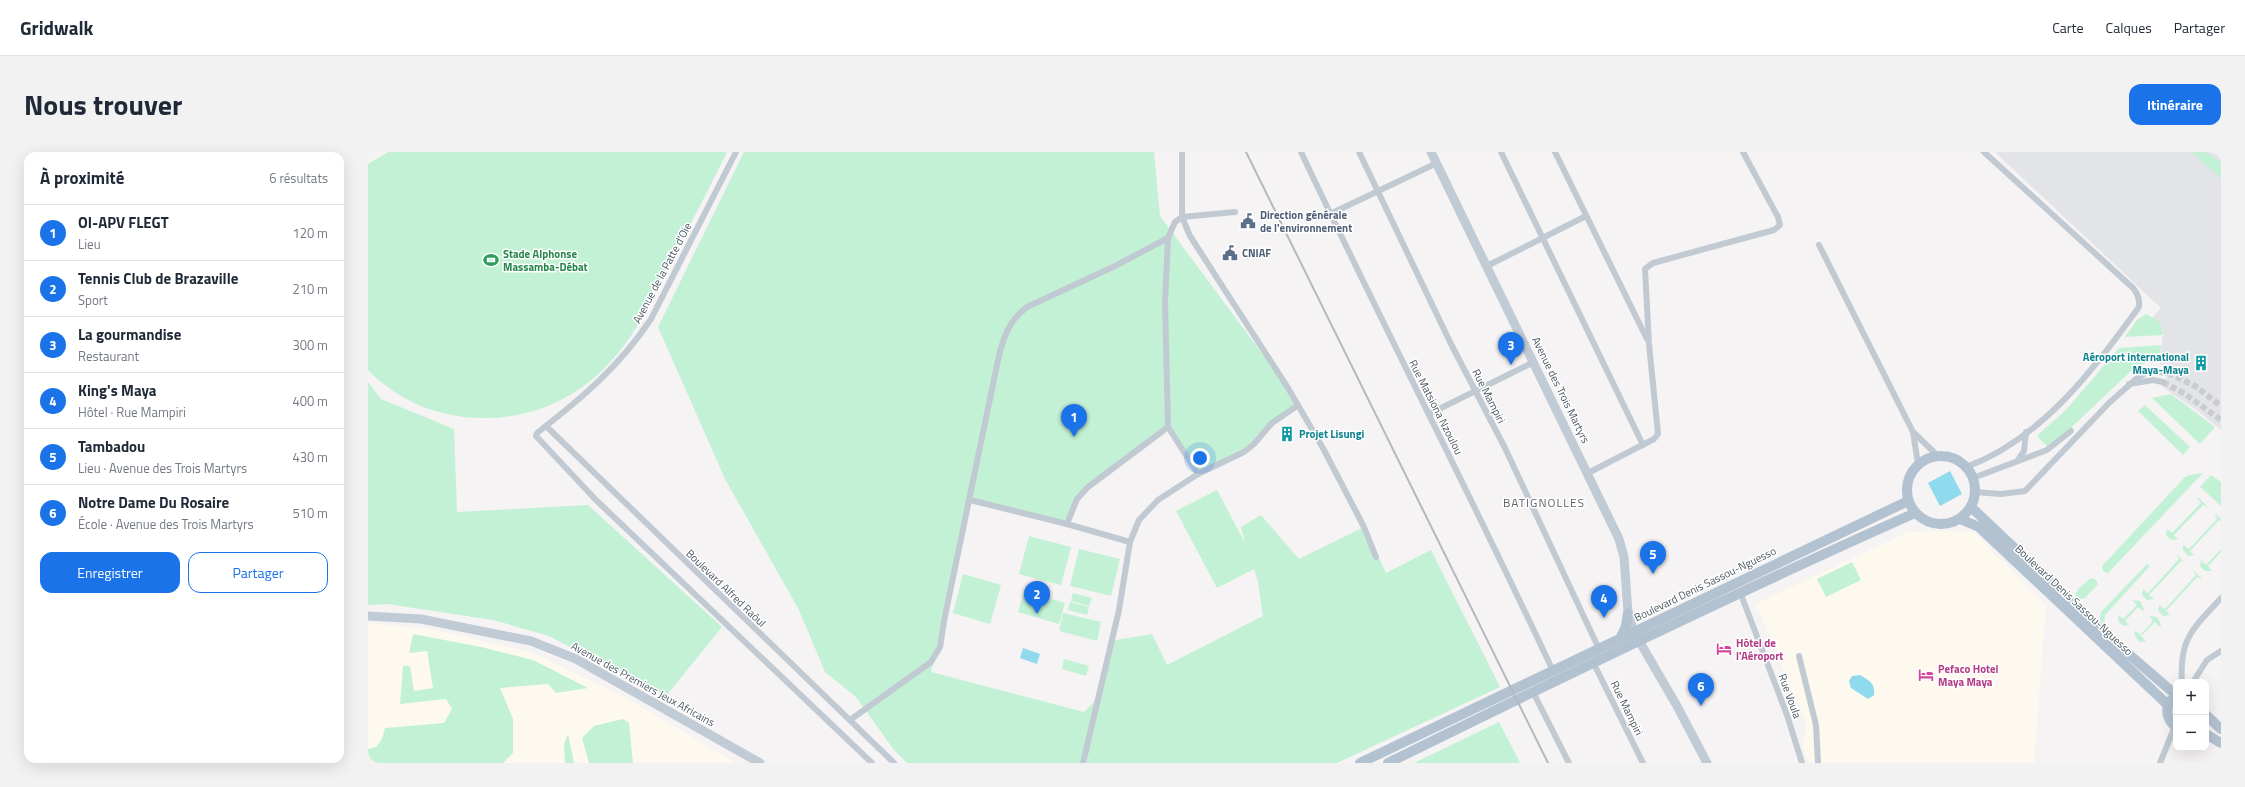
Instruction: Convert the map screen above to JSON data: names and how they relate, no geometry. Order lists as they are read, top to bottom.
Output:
{
  "streets": {
    "main road": ["Avenue des Trois Martyrs", "Boulevard Denis Sassou-Nguesso", "Avenue des Premiers Jeux Africains"],
    "street": [
      "Avenue de la Patte d'Oie",
      "Rue Mampiri",
      "Rue Matsiona Nzoulou",
      "Boulevard Alfred Raôul",
      "Rue Voula"
    ]
  },
  "crossings": [
    ["Avenue de la Patte d'Oie", "Boulevard Alfred Raôul"],
    ["Avenue des Trois Martyrs", "Boulevard Denis Sassou-Nguesso"],
    ["Rue Mampiri", "Boulevard Denis Sassou-Nguesso"],
    ["Rue Matsiona Nzoulou", "Boulevard Denis Sassou-Nguesso"],
    ["Boulevard Denis Sassou-Nguesso", "Rue Voula"]
  ],
  "districts": ["BATIGNOLLES"],
  "places": {
    "public building": ["Direction générale de l'environnement", "CNIAF"],
    "sports": ["Stade Alphonse Massamba-Débat"],
    "building": ["Aéroport international Maya-Maya", "Projet Lisungi"],
    "hotel": ["Hôtel de l'Aéroport", "Pefaco Hotel Maya Maya"]
  },
  "page": {
    "header": "Gridwalk",
    "nav": ["Carte", "Calques", "Partager"],
    "title": "Nous trouver",
    "buttons": [
      "Itinéraire",
      ["Enregistrer", "Partager"]
    ],
    "heading": ["À proximité", "6 résultats"],
    "list": [
      {
        "mark": "1",
        "name": "OI-APV FLEGT",
        "note": "Lieu",
        "value": "120 m"
      },
      {
        "mark": "2",
        "name": "Tennis Club de Brazaville",
        "note": "Sport",
        "value": "210 m"
      },
      {
        "mark": "3",
        "name": "La gourmandise",
        "note": "Restaurant",
        "value": "300 m"
      },
      {
        "mark": "4",
        "name": "King's Maya",
        "note": "Hôtel · Rue Mampiri",
        "value": "400 m"
      },
      {
        "mark": "5",
        "name": "Tambadou",
        "note": "Lieu · Avenue des Trois Martyrs",
        "value": "430 m"
      },
      {
        "mark": "6",
        "name": "Notre Dame Du Rosaire",
        "note": "École · Avenue des Trois Martyrs",
        "value": "510 m"
      }
    ],
    "pins": [
      "3",
      "1",
      "5",
      "2",
      "4",
      "6"
    ],
    "map_buttons": ["+", "−"]
  }
}
